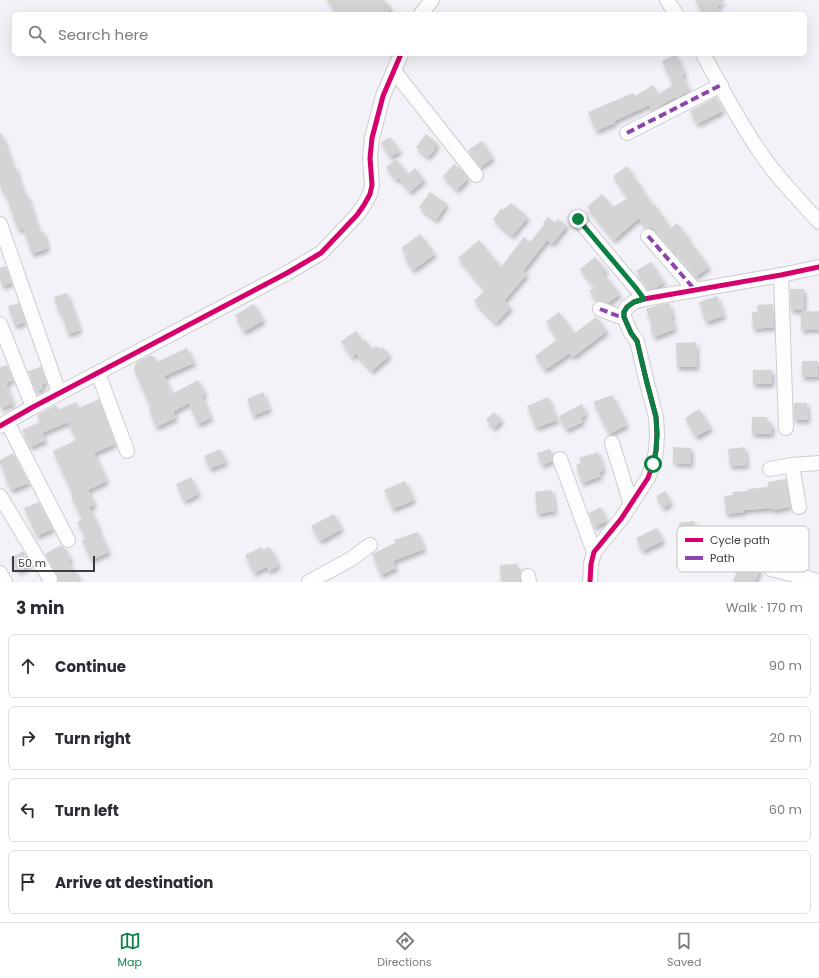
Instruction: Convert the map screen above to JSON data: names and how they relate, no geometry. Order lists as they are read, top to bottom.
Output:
{
  "legend": ["Cycle path", "Path"],
  "scale_bar": "50 m",
  "page": {
    "search": "Search here",
    "scale": "50 m",
    "heading": ["3 min", "Walk · 170 m"],
    "list": [
      ["Continue", "90 m"],
      ["Turn right", "20 m"],
      ["Turn left", "60 m"],
      "Arrive at destination"
    ],
    "nav": ["Map", "Directions", "Saved"]
  }
}
